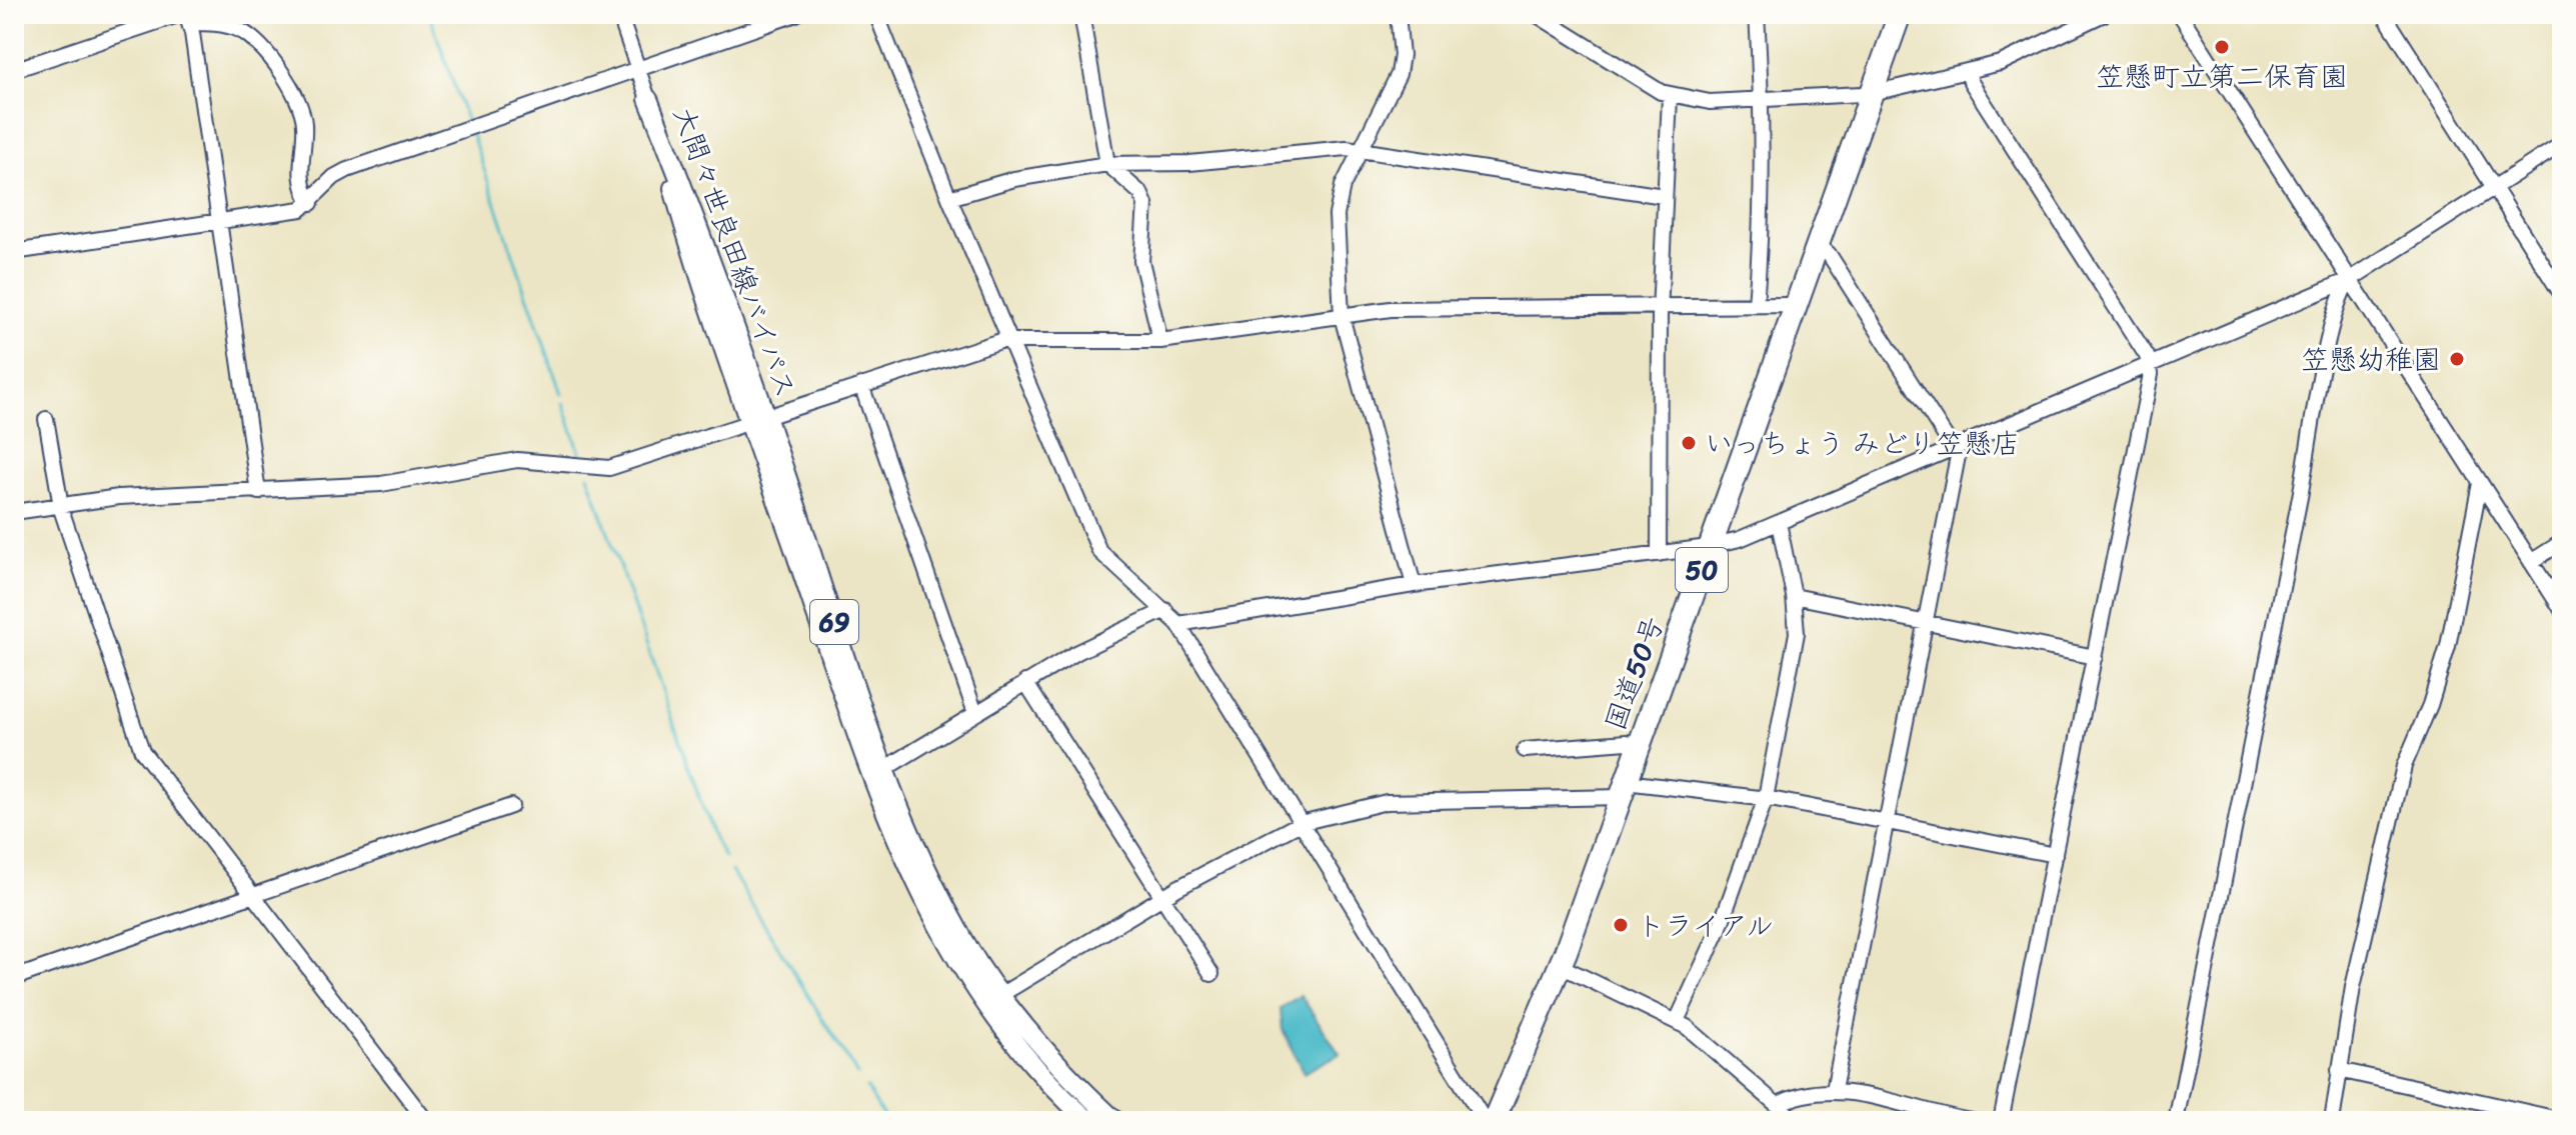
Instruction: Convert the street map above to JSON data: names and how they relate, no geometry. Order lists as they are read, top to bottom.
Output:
{
  "streets": {
    "highway": ["50", "国道50号"],
    "main road": ["大間々世良田線バイパス", "69"]
  },
  "places": [
    "笠懸町立第二保育園",
    "笠懸幼稚園",
    "いっちょう みどり笠懸店",
    "トライアル"
  ]
}
